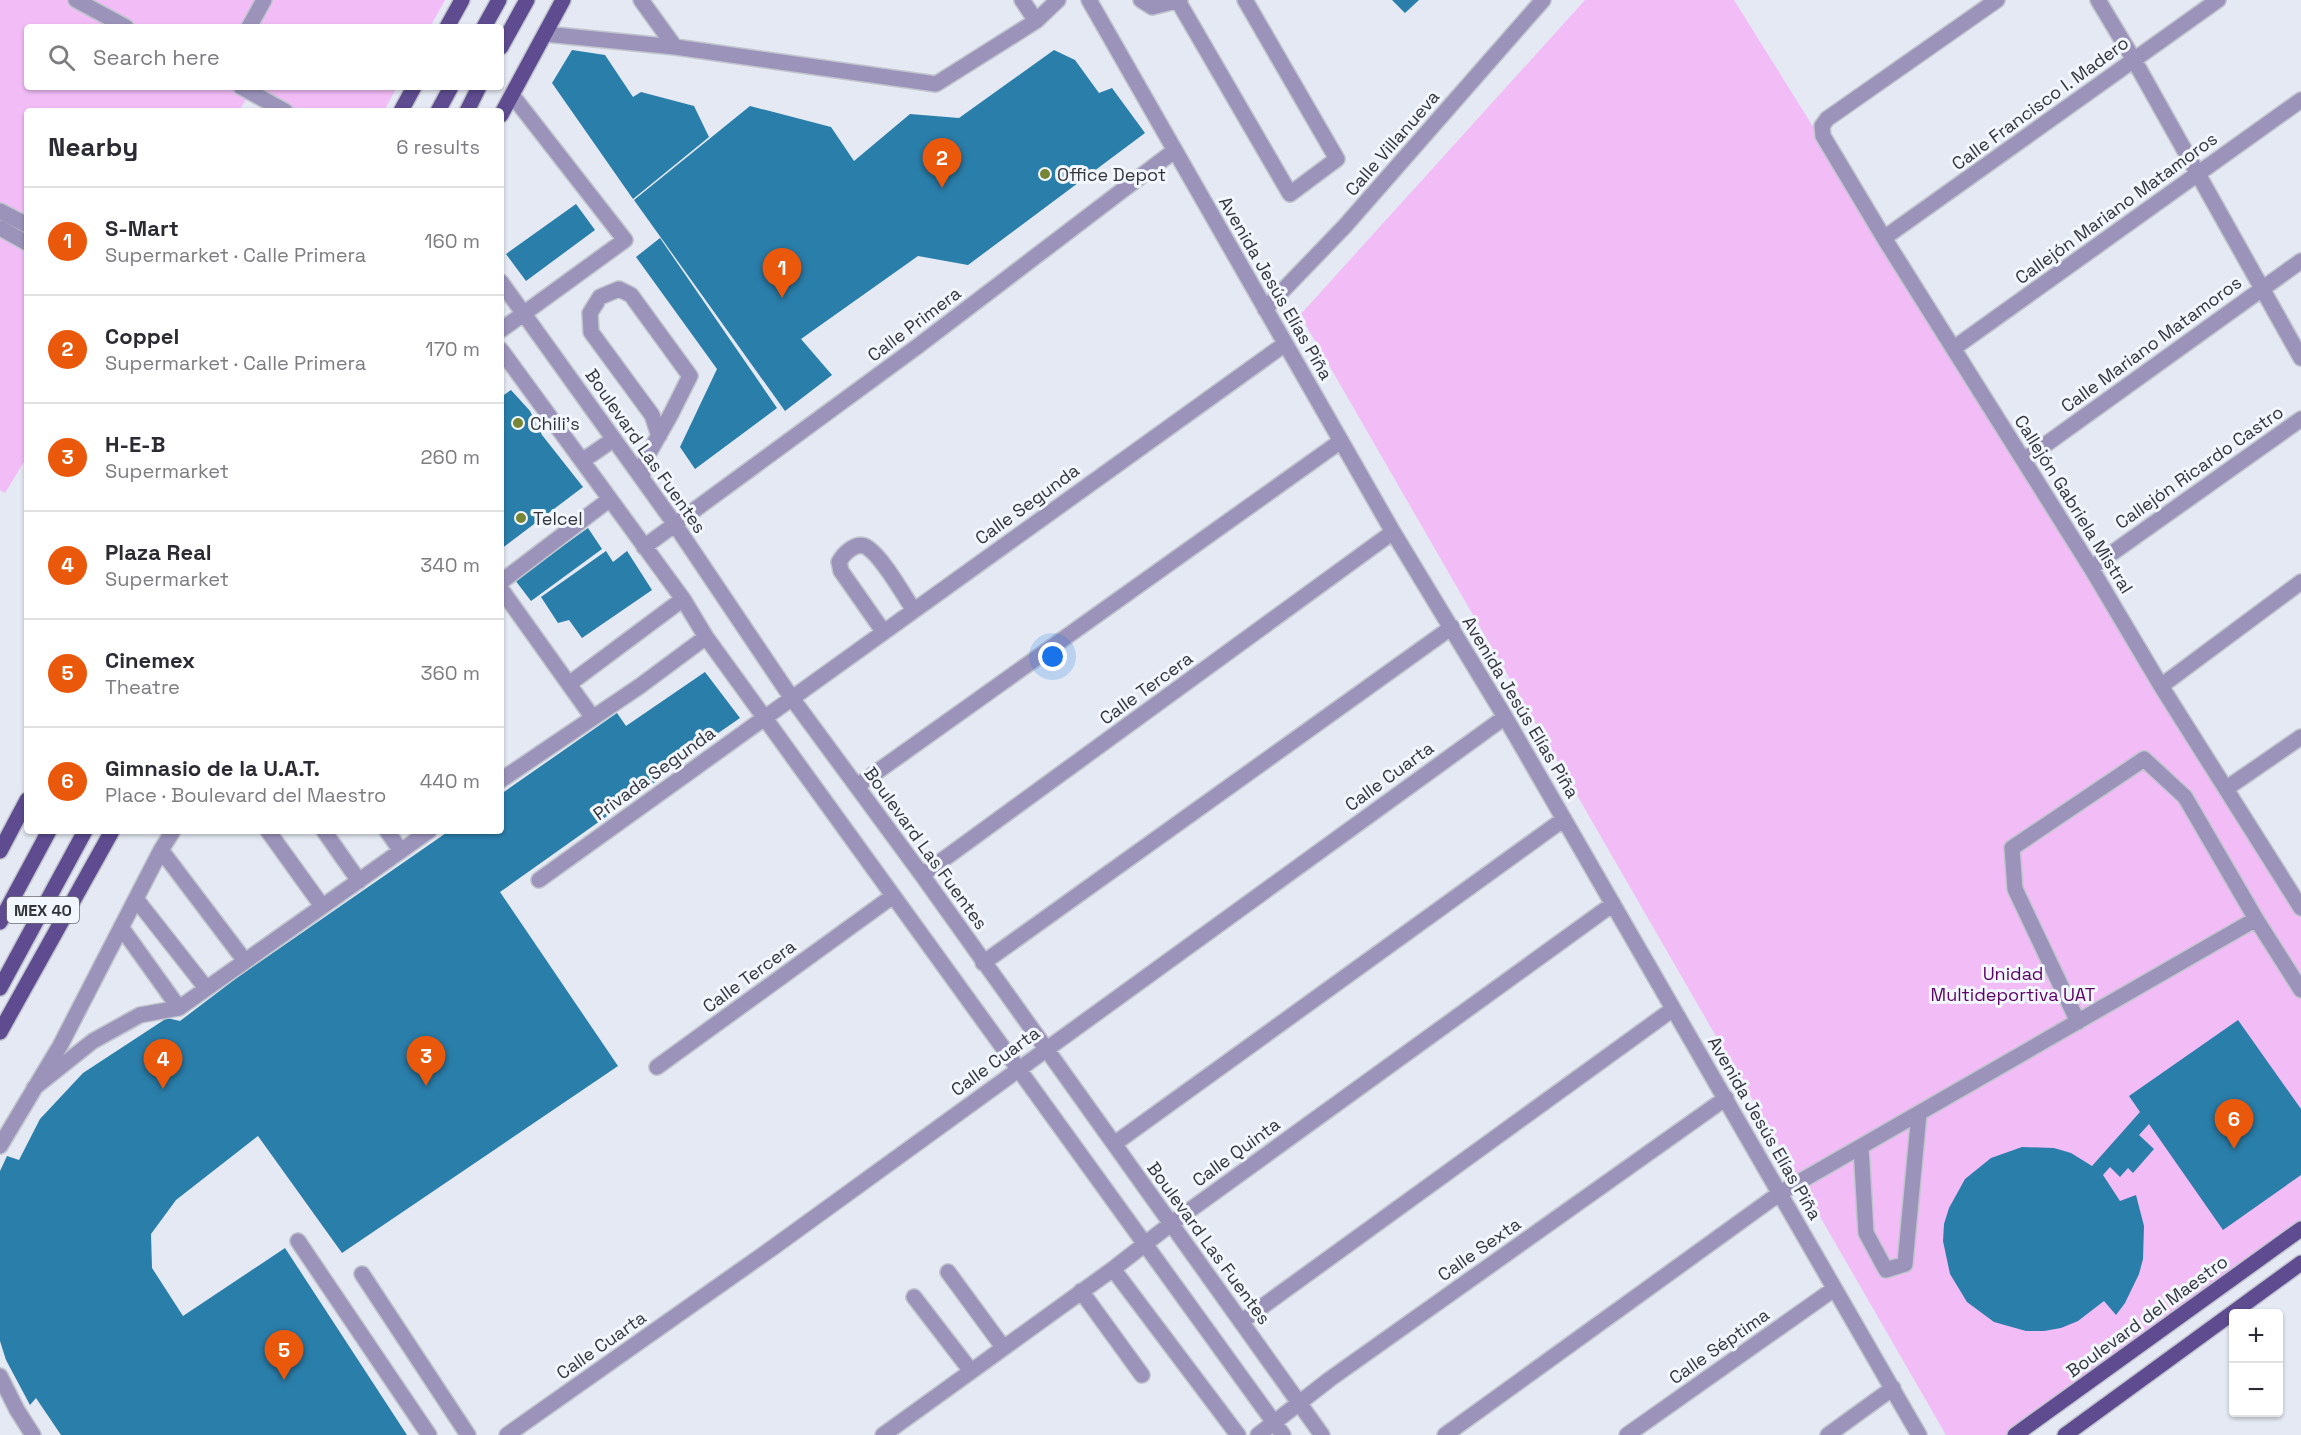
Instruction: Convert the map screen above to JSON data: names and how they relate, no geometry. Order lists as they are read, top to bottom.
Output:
{
  "streets": {
    "main road": ["MEX 40", "Boulevard del Maestro"],
    "street": [
      "Calle Francisco I. Madero",
      "Calle Villanueva",
      "Callejón Mariano Matamoros",
      "Avenida Jesús Elías Piña",
      "Calle Primera",
      "Calle Mariano Matamoros",
      "Boulevard Las Fuentes",
      "Callejón Ricardo Castro",
      "Calle Segunda",
      "Callejón Gabriela Mistral",
      "Calle Tercera",
      "Privada Segunda",
      "Calle Cuarta",
      "Calle Quinta",
      "Calle Sexta",
      "Calle Séptima"
    ]
  },
  "crossings": [
    ["Calle Francisco I. Madero", "Callejón Gabriela Mistral"],
    ["Calle Villanueva", "Avenida Jesús Elías Piña"],
    ["Callejón Mariano Matamoros", "Callejón Gabriela Mistral"],
    ["Avenida Jesús Elías Piña", "Calle Primera"],
    ["Avenida Jesús Elías Piña", "Calle Segunda"],
    ["Avenida Jesús Elías Piña", "Calle Tercera"],
    ["Avenida Jesús Elías Piña", "Calle Cuarta"],
    ["Avenida Jesús Elías Piña", "Calle Quinta"],
    ["Avenida Jesús Elías Piña", "Calle Sexta"],
    ["Avenida Jesús Elías Piña", "Calle Séptima"],
    ["Calle Primera", "Boulevard Las Fuentes"],
    ["Calle Mariano Matamoros", "Callejón Gabriela Mistral"],
    ["Boulevard Las Fuentes", "Calle Segunda"],
    ["Boulevard Las Fuentes", "Calle Tercera"],
    ["Boulevard Las Fuentes", "Privada Segunda"],
    ["Boulevard Las Fuentes", "Calle Cuarta"],
    ["Boulevard Las Fuentes", "Calle Quinta"],
    ["Boulevard Las Fuentes", "Calle Sexta"],
    ["Callejón Ricardo Castro", "Callejón Gabriela Mistral"],
    ["Calle Segunda", "Privada Segunda"]
  ],
  "parks": ["Unidad Multideportiva UAT"],
  "places": ["Office Depot", "Chili's", "Telcel"],
  "page": {
    "search": "Search here",
    "heading": ["Nearby", "6 results"],
    "pins": [
      "2",
      "1",
      "3",
      "4",
      "6",
      "5"
    ],
    "list": [
      {
        "mark": "1",
        "name": "S-Mart",
        "note": "Supermarket · Calle Primera",
        "value": "160 m"
      },
      {
        "mark": "2",
        "name": "Coppel",
        "note": "Supermarket · Calle Primera",
        "value": "170 m"
      },
      {
        "mark": "3",
        "name": "H-E-B",
        "note": "Supermarket",
        "value": "260 m"
      },
      {
        "mark": "4",
        "name": "Plaza Real",
        "note": "Supermarket",
        "value": "340 m"
      },
      {
        "mark": "5",
        "name": "Cinemex",
        "note": "Theatre",
        "value": "360 m"
      },
      {
        "mark": "6",
        "name": "Gimnasio de la U.A.T.",
        "note": "Place · Boulevard del Maestro",
        "value": "440 m"
      }
    ],
    "map_buttons": ["+", "−"]
  }
}
